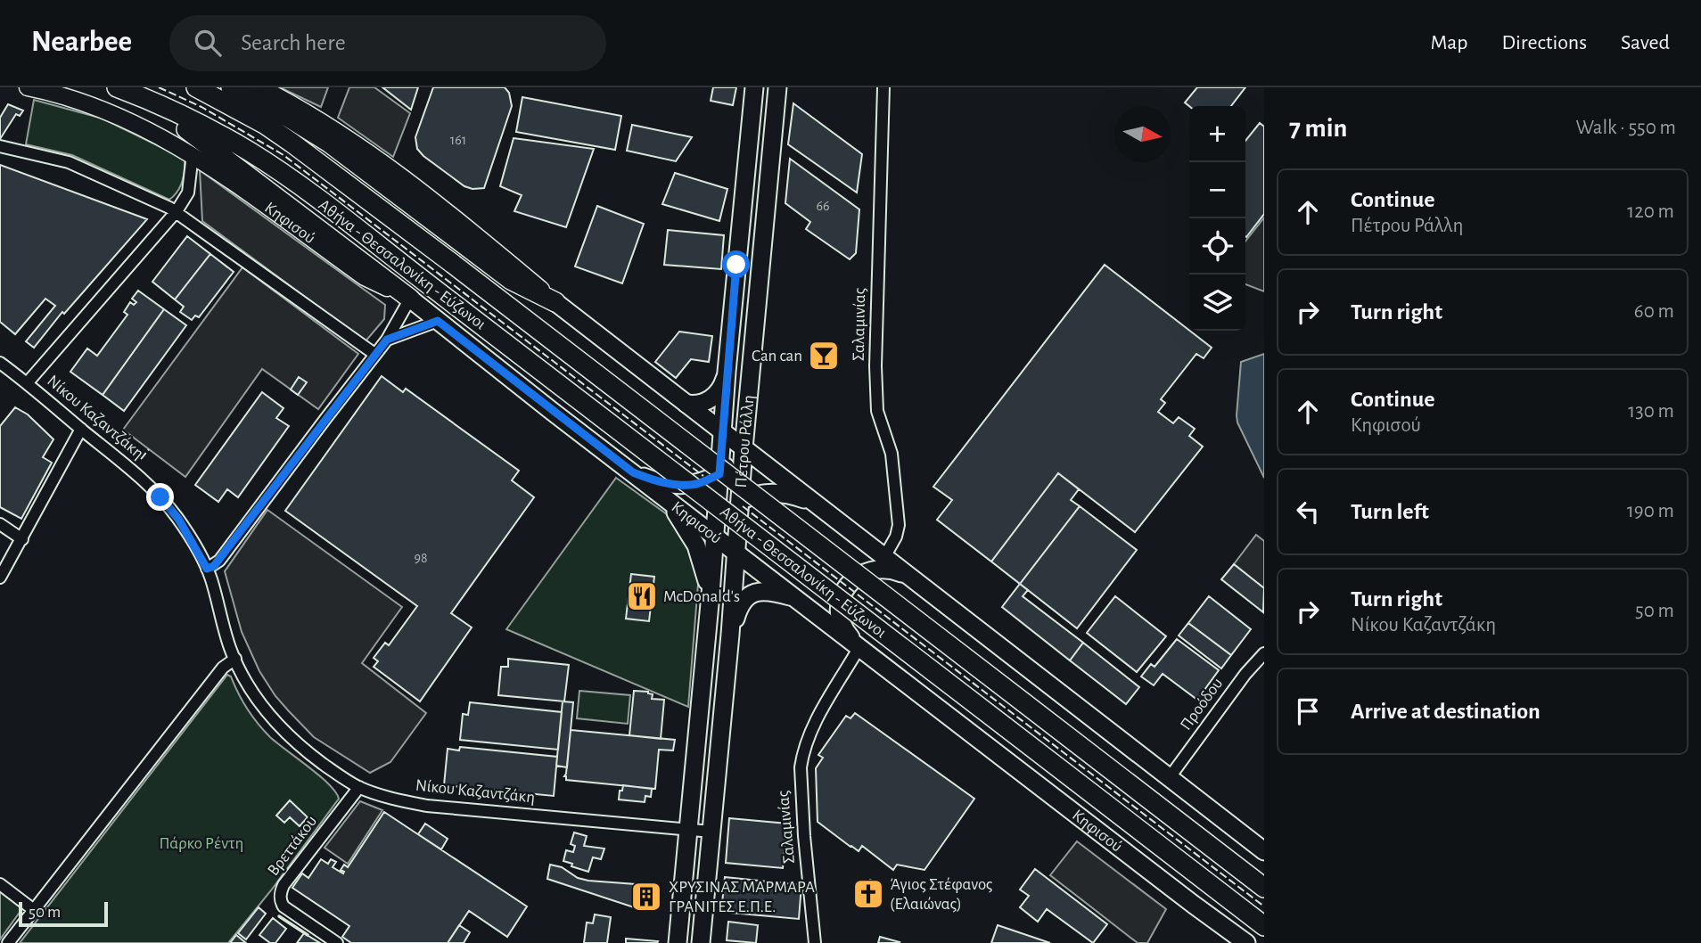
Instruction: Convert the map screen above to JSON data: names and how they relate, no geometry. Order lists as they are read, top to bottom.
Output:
{
  "streets": {
    "highway": ["Αθήνα - Θεσσαλονίκη - Εύζωνοι"],
    "main road": ["Κηφισού", "Πέτρου Ράλλη"],
    "street": [
      "Σαλαμινίας",
      "Νίκου Καζαντζάκη",
      "Προόδου",
      "Βρεττάκου"
    ]
  },
  "crossings": [
    ["Κηφισού", "Σαλαμινίας"],
    ["Κηφισού", "Πέτρου Ράλλη"],
    ["Νίκου Καζαντζάκη", "Πέτρου Ράλλη"],
    ["Νίκου Καζαντζάκη", "Βρεττάκου"]
  ],
  "parks": ["Πάρκο Ρέντη"],
  "places": {
    "bar": ["Can can"],
    "restaurant": ["McDonald's"],
    "church": ["Άγιος Στέφανος (Ελαιώνας)"],
    "building": ["ΧΡΥΣΙΝΑΣ ΜΑΡΜΑΡΑ ΓΡΑΝΙΤΕΣ Ε.Π.Ε."]
  },
  "house_numbers": ["161", "66", "98"],
  "scale_bar": "50 m",
  "north": "right",
  "page": {
    "header": "Nearbee",
    "search": "Search here",
    "nav": ["Map", "Directions", "Saved"],
    "heading": ["7 min", "Walk · 550 m"],
    "map_buttons": ["+", "−"],
    "list": [
      ["Continue", "Πέτρου Ράλλη", "120 m"],
      ["Turn right", "60 m"],
      ["Continue", "Κηφισού", "130 m"],
      ["Turn left", "190 m"],
      ["Turn right", "Νίκου Καζαντζάκη", "50 m"],
      "Arrive at destination"
    ],
    "scale": "50 m"
  }
}
